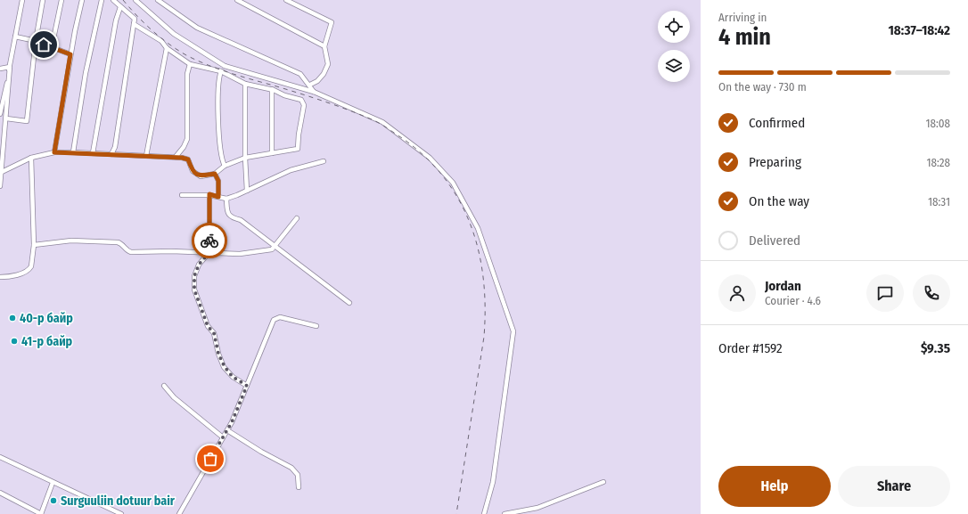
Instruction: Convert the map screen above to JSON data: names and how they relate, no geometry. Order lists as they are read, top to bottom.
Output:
{
  "places": ["40-р байр", "41-р байр", "Surguuliin dotuur bair"],
  "page": {
    "heading": ["4 min", "Arriving in", "18:37–18:42"],
    "panel": [
      "Jordan",
      "Courier · 4.6",
      "Order #1592",
      "$9.35"
    ],
    "bar": "On the way · 730 m",
    "list": [
      ["Confirmed", "18:08"],
      ["Preparing", "18:28"],
      ["On the way", "18:31"],
      "Delivered"
    ],
    "buttons": ["Help", "Share"]
  }
}
